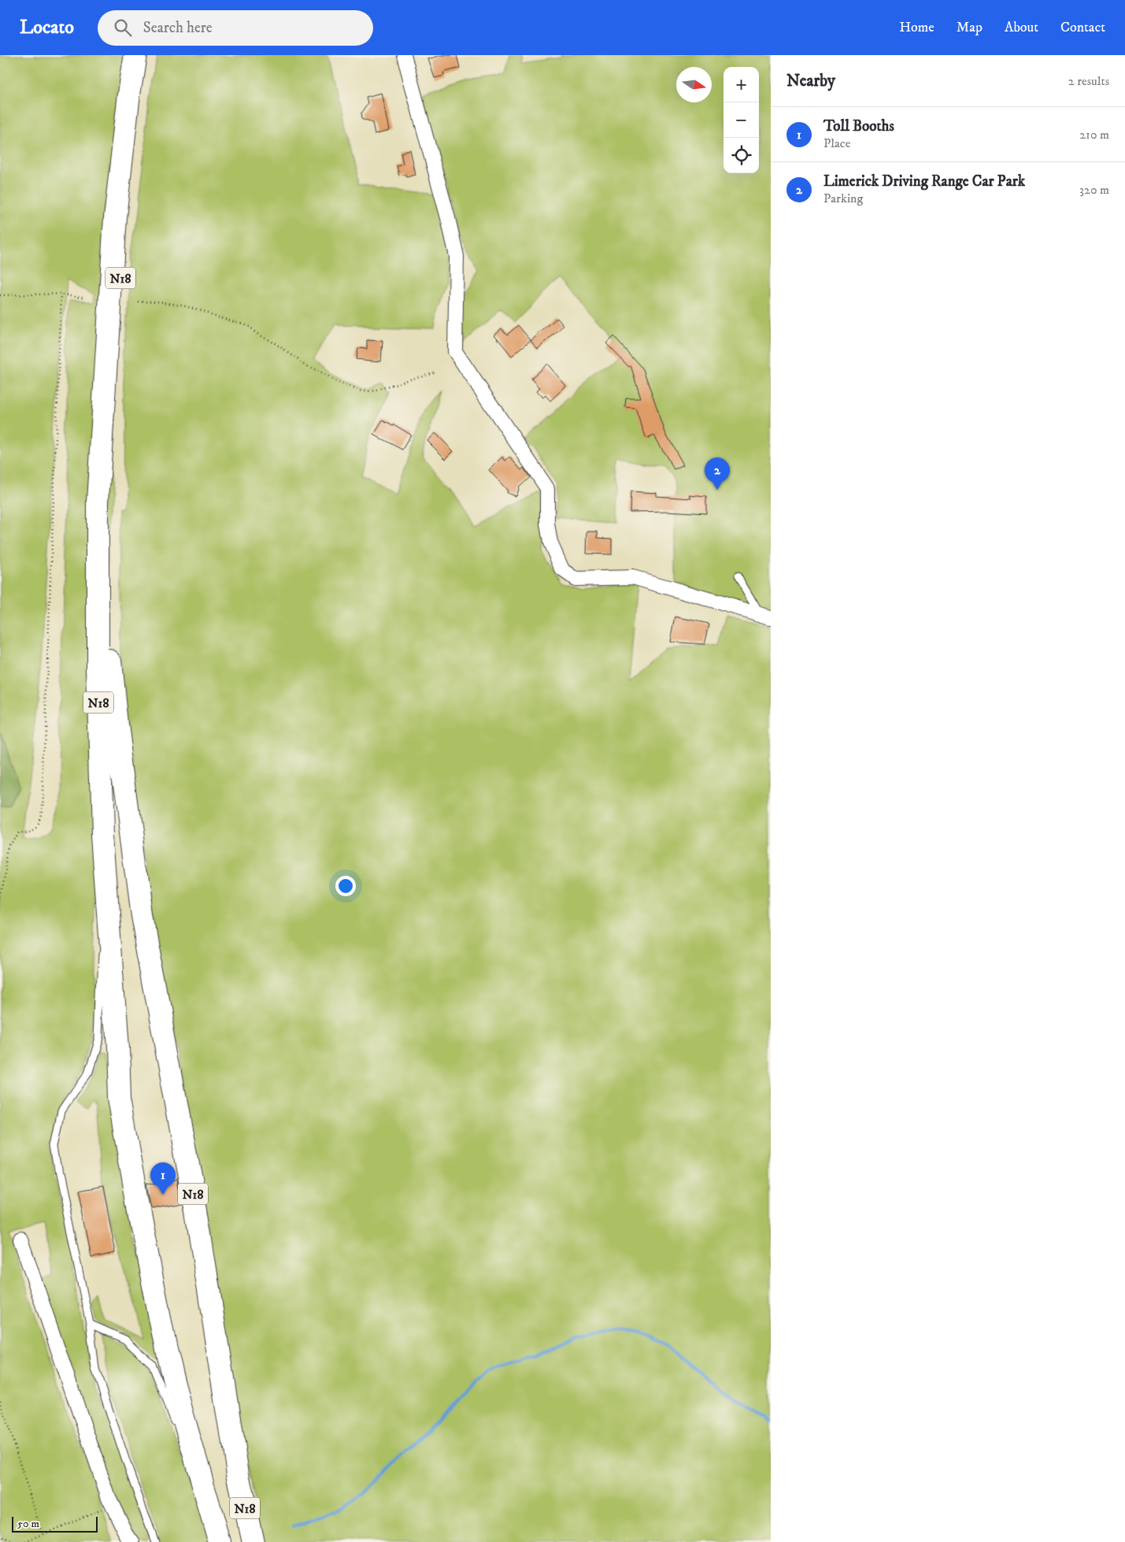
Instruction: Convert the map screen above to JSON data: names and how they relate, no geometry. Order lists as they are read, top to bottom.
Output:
{
  "streets": {
    "highway": ["N18"]
  },
  "scale_bar": "50 m",
  "north": "right",
  "page": {
    "header": "Locato",
    "search": "Search here",
    "nav": [
      "Home",
      "Map",
      "About",
      "Contact"
    ],
    "heading": ["Nearby", "2 results"],
    "map_buttons": ["+", "−"],
    "list": [
      {
        "mark": "1",
        "name": "Toll Booths",
        "note": "Place",
        "value": "210 m"
      },
      {
        "mark": "2",
        "name": "Limerick Driving Range Car Park",
        "note": "Parking",
        "value": "320 m"
      }
    ],
    "pins": ["2", "1"],
    "scale": "50 m"
  }
}
